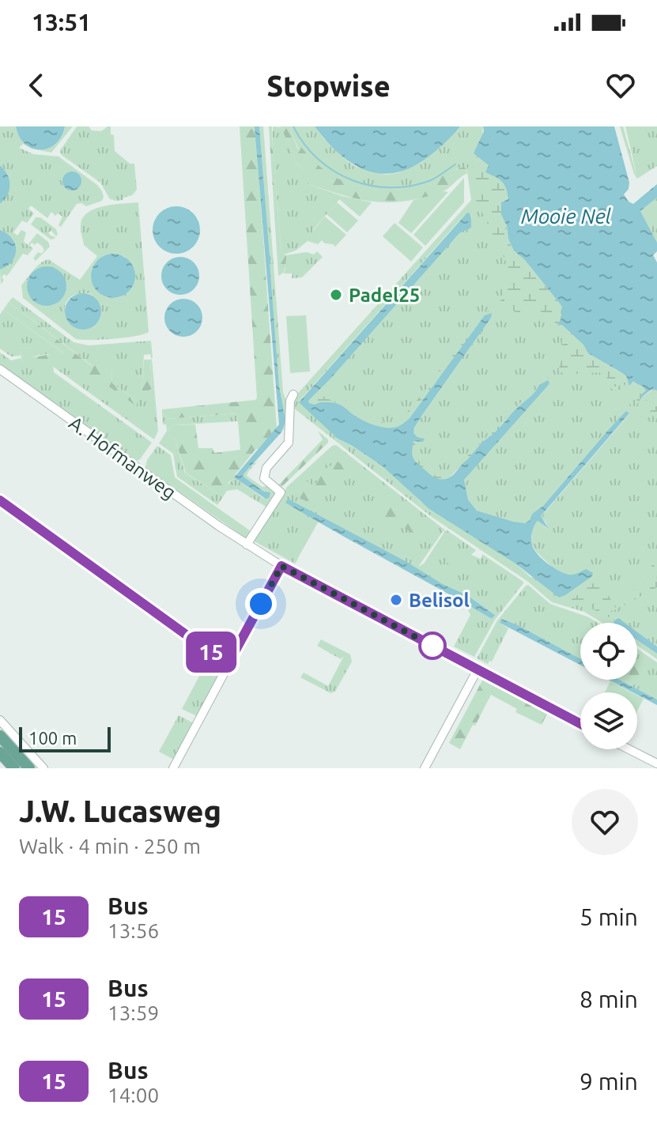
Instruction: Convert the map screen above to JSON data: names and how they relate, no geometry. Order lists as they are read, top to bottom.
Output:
{
  "streets": {
    "street": ["A. Hofmanweg"]
  },
  "water": ["Mooie Nel"],
  "places": ["Padel25", "Belisol"],
  "lines": ["bus line 15"],
  "scale_bar": "100 m",
  "page": {
    "status": "13:51",
    "header": "Stopwise",
    "on_map": "15",
    "scale": "100 m",
    "heading": ["J.W. Lucasweg", "Walk · 4 min · 250 m"],
    "list": [
      {
        "mark": "15",
        "name": "Bus",
        "note": "13:56",
        "value": "5 min"
      },
      {
        "mark": "15",
        "name": "Bus",
        "note": "13:59",
        "value": "8 min"
      },
      {
        "mark": "15",
        "name": "Bus",
        "note": "14:00",
        "value": "9 min"
      }
    ]
  }
}
